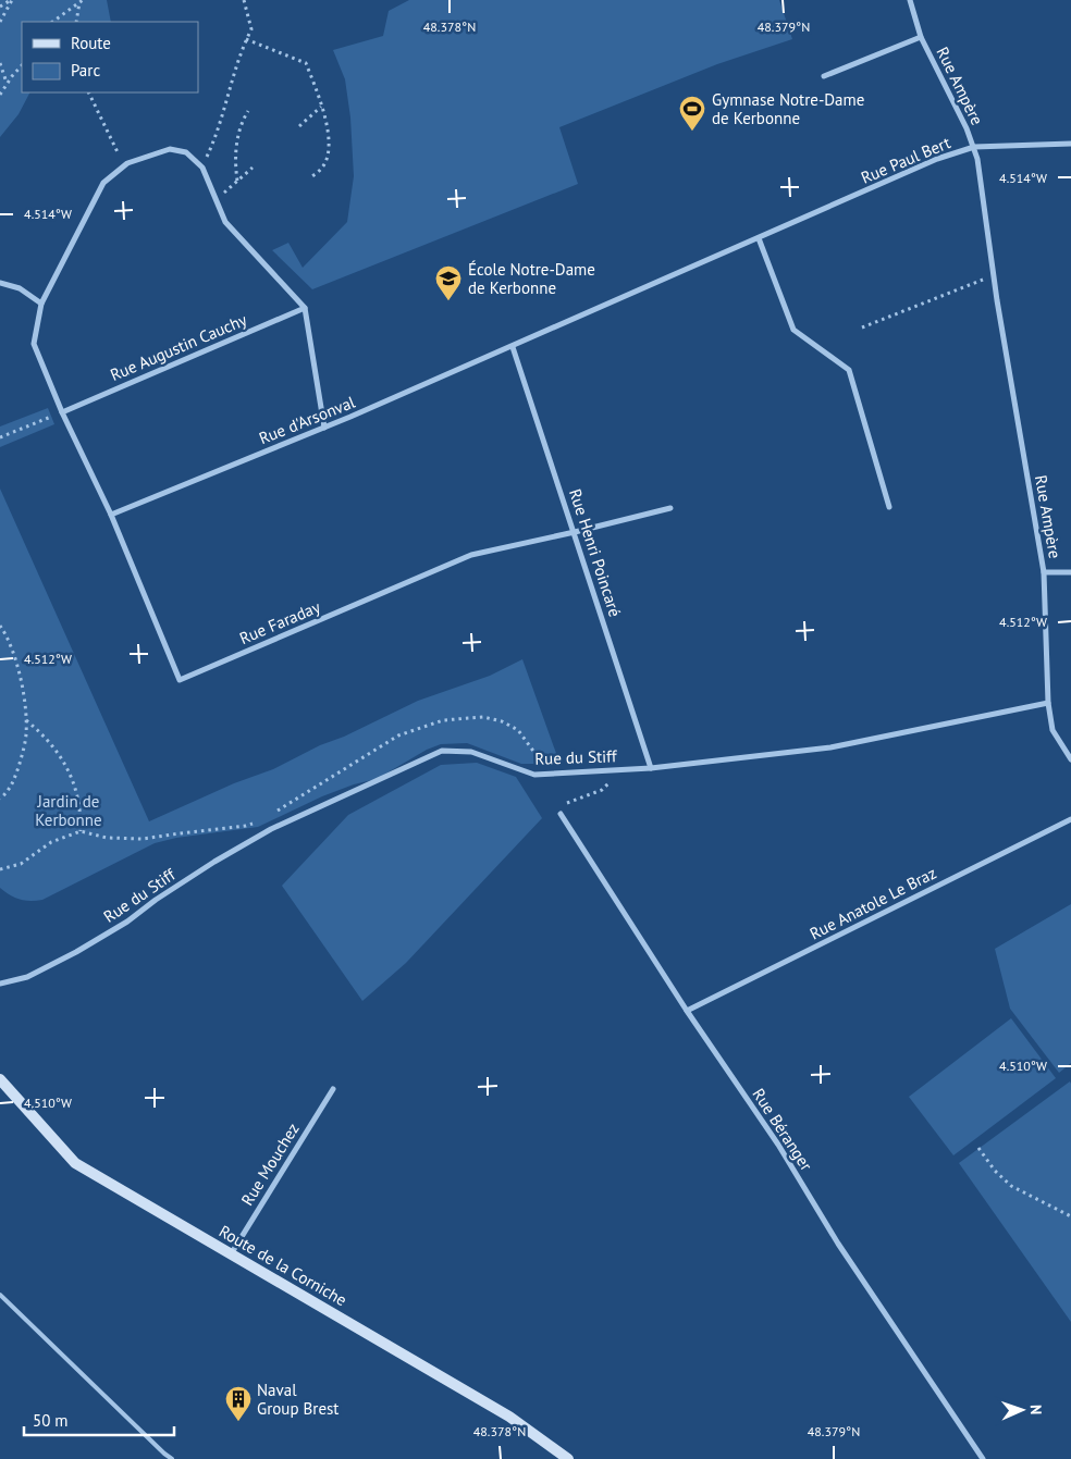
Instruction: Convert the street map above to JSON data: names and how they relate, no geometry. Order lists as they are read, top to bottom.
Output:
{
  "streets": {
    "street": [
      "Rue Ampère",
      "Rue Paul Bert",
      "Rue Augustin Cauchy",
      "Rue d'Arsonval",
      "Rue Henri Poincaré",
      "Rue Faraday",
      "Rue du Stiff",
      "Rue Anatole Le Braz",
      "Rue Béranger",
      "Rue Mouchez",
      "Route de la Corniche"
    ]
  },
  "crossings": [
    ["Rue Ampère", "Rue Paul Bert"],
    ["Rue Ampère", "Rue du Stiff"],
    ["Rue Paul Bert", "Rue d'Arsonval"],
    ["Rue Paul Bert", "Rue Henri Poincaré"],
    ["Rue Augustin Cauchy", "Rue Faraday"],
    ["Rue d'Arsonval", "Rue Henri Poincaré"],
    ["Rue d'Arsonval", "Rue Faraday"],
    ["Rue Henri Poincaré", "Rue Faraday"],
    ["Rue Henri Poincaré", "Rue du Stiff"],
    ["Rue Anatole Le Braz", "Rue Béranger"],
    ["Rue Mouchez", "Route de la Corniche"]
  ],
  "parks": ["Jardin de Kerbonne"],
  "places": {
    "sports": ["Gymnase Notre-Dame de Kerbonne"],
    "school or university": ["École Notre-Dame de Kerbonne"],
    "building": ["Naval Group Brest"]
  },
  "legend": ["Route", "Parc"],
  "scale_bar": "50 m",
  "north": "right",
  "coordinates": [
    "48.378°N",
    "48.379°N",
    "4.514°W",
    "4.512°W",
    "4.510°W"
  ]
}
